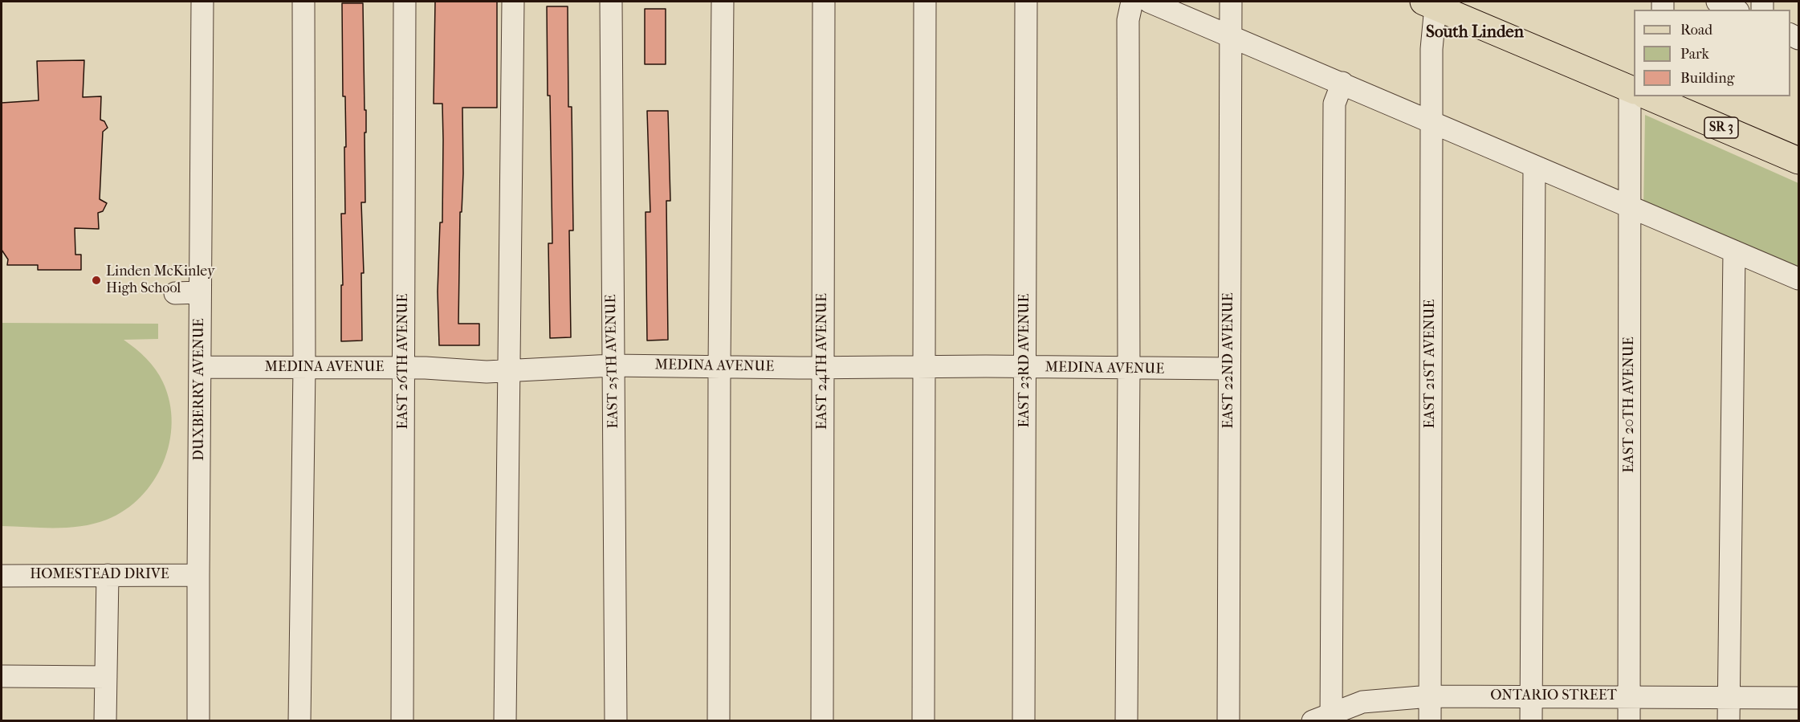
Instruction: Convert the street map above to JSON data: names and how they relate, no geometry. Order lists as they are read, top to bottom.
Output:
{
  "streets": {
    "main road": ["SR 3"],
    "street": [
      "EAST 23RD AVENUE",
      "EAST 22ND AVENUE",
      "EAST 26TH AVENUE",
      "EAST 25TH AVENUE",
      "EAST 24TH AVENUE",
      "EAST 21ST AVENUE",
      "MEDINA AVENUE",
      "DUXBERRY AVENUE",
      "EAST 20TH AVENUE",
      "HOMESTEAD DRIVE",
      "ONTARIO STREET"
    ]
  },
  "crossings": [
    ["SR 3", "EAST 21ST AVENUE"],
    ["EAST 23RD AVENUE", "MEDINA AVENUE"],
    ["EAST 22ND AVENUE", "MEDINA AVENUE"],
    ["EAST 26TH AVENUE", "MEDINA AVENUE"],
    ["EAST 25TH AVENUE", "MEDINA AVENUE"],
    ["EAST 24TH AVENUE", "MEDINA AVENUE"],
    ["EAST 21ST AVENUE", "ONTARIO STREET"],
    ["MEDINA AVENUE", "DUXBERRY AVENUE"],
    ["DUXBERRY AVENUE", "HOMESTEAD DRIVE"],
    ["EAST 20TH AVENUE", "ONTARIO STREET"]
  ],
  "districts": ["South Linden"],
  "places": ["Linden McKinley High School"],
  "legend": ["Road", "Park", "Building"]
}
